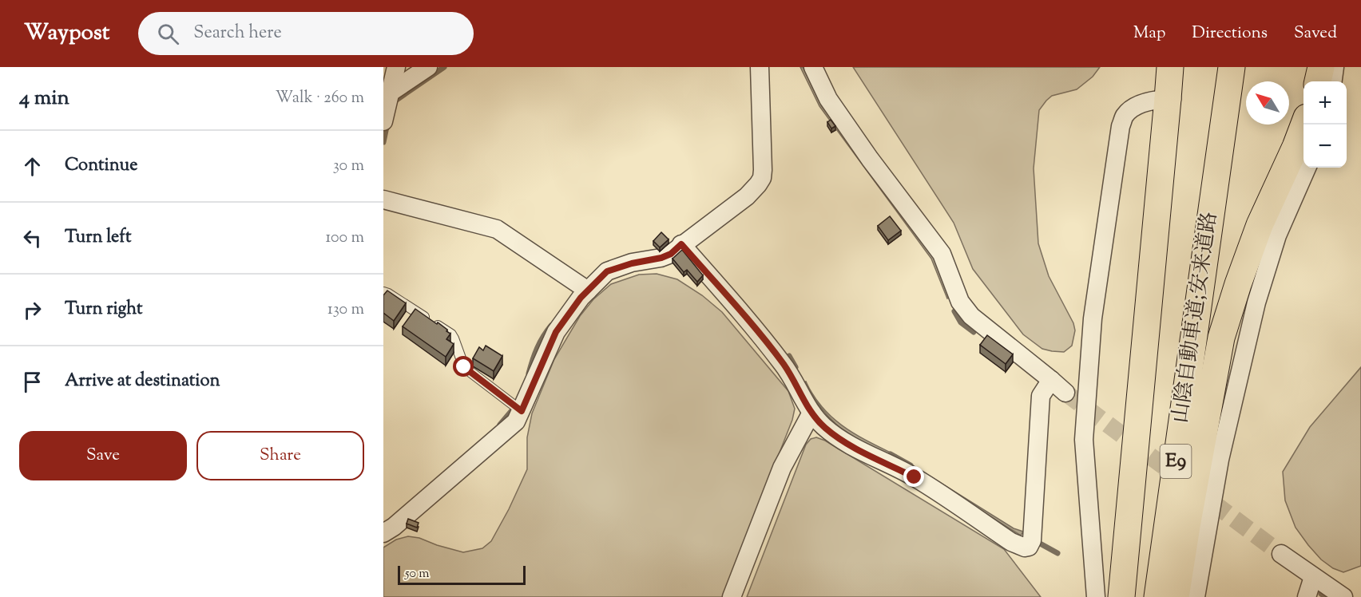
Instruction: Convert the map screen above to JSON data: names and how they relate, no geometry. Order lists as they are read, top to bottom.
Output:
{
  "streets": {
    "highway": ["山陰自動車道;安来道路", "E9"]
  },
  "scale_bar": "50 m",
  "north": "top left",
  "page": {
    "header": "Waypost",
    "search": "Search here",
    "nav": ["Map", "Directions", "Saved"],
    "heading": ["4 min", "Walk · 260 m"],
    "map_buttons": ["+", "−"],
    "list": [
      ["Continue", "30 m"],
      ["Turn left", "100 m"],
      ["Turn right", "130 m"],
      "Arrive at destination"
    ],
    "buttons": ["Save", "Share"],
    "scale": "50 m"
  }
}
